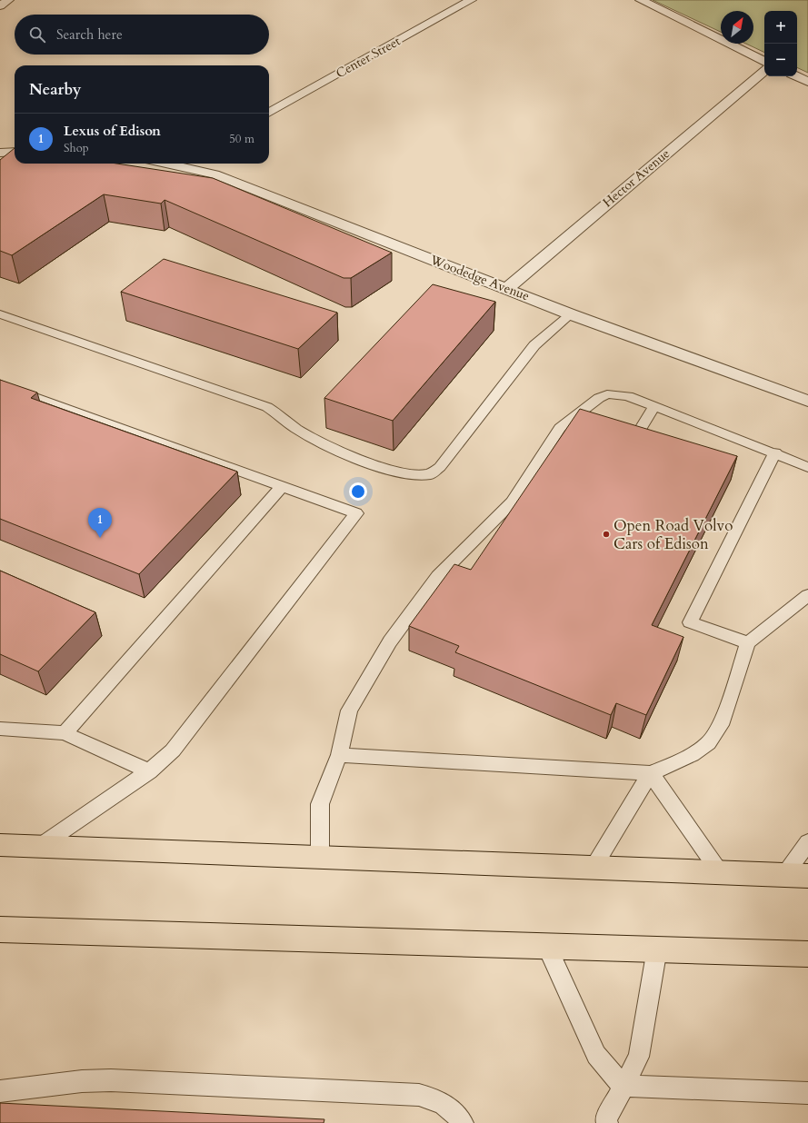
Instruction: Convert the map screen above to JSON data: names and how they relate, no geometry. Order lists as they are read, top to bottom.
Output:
{
  "streets": {
    "street": ["Center Street", "Hector Avenue", "Woodedge Avenue"]
  },
  "crossings": [
    ["Hector Avenue", "Woodedge Avenue"]
  ],
  "places": ["Open Road Volvo Cars of Edison"],
  "north": "top right",
  "page": {
    "map_buttons": ["+", "−"],
    "search": "Search here",
    "heading": "Nearby",
    "list": [
      {
        "mark": "1",
        "name": "Lexus of Edison",
        "note": "Shop",
        "value": "50 m"
      }
    ],
    "pins": "1"
  }
}
